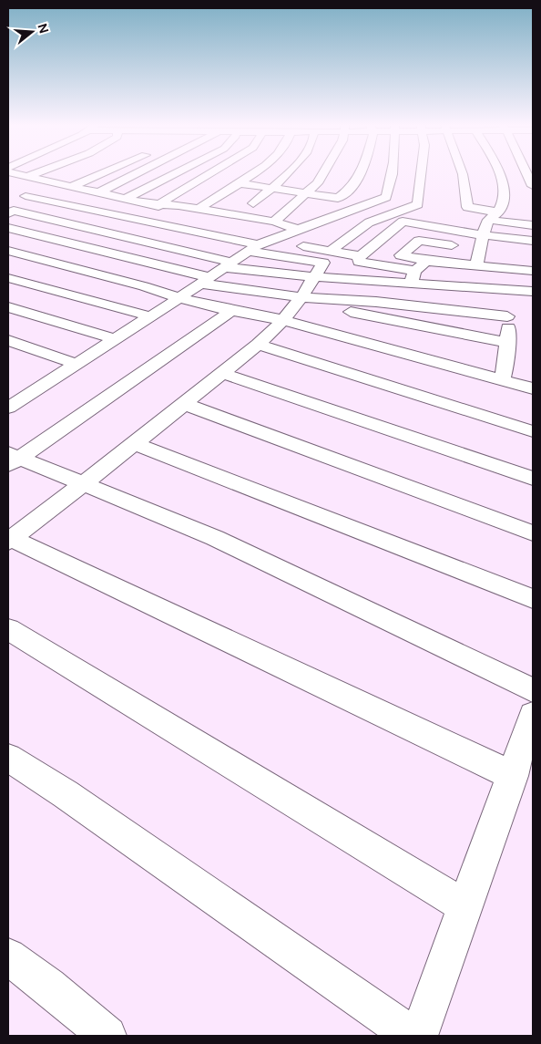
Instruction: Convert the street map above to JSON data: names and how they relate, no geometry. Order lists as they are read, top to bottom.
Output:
{
  "north": "right"
}
